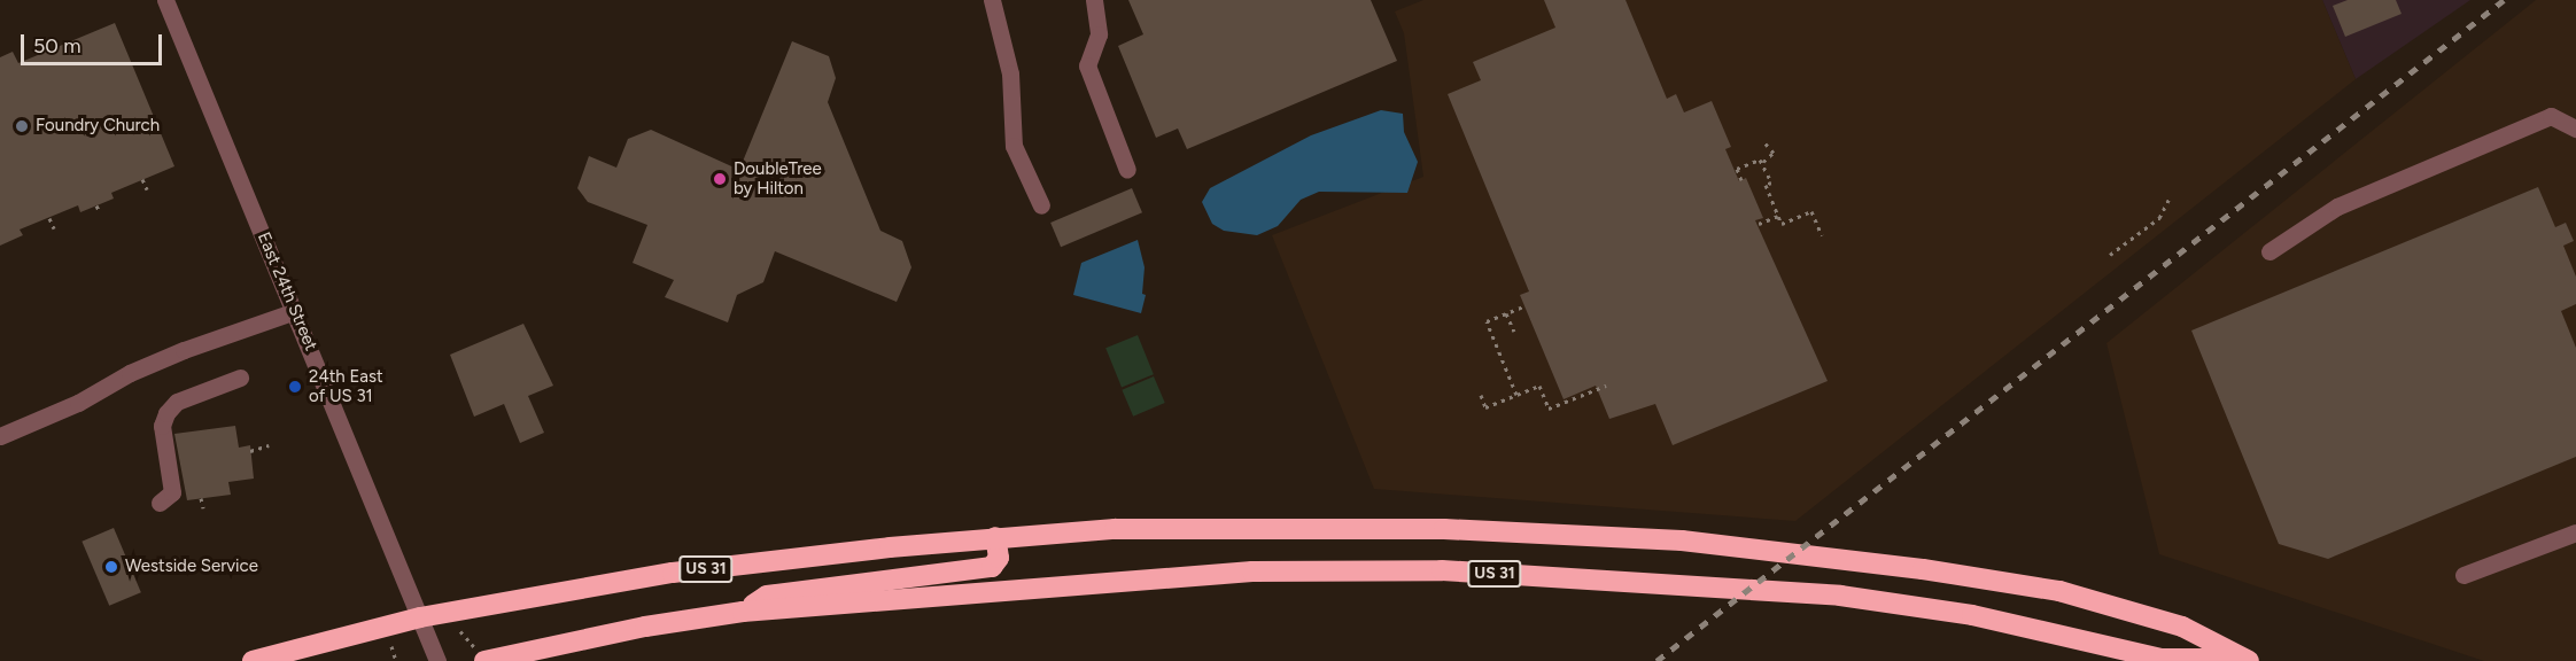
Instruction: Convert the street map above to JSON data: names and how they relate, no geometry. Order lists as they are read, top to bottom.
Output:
{
  "streets": {
    "highway": ["US 31"],
    "street": ["East 24th Street"]
  },
  "crossings": [
    ["East 24th Street", "US 31"]
  ],
  "places": [
    "Foundry Church",
    "DoubleTree by Hilton",
    "24th East of US 31",
    "Westside Service"
  ],
  "scale_bar": "50 m"
}
